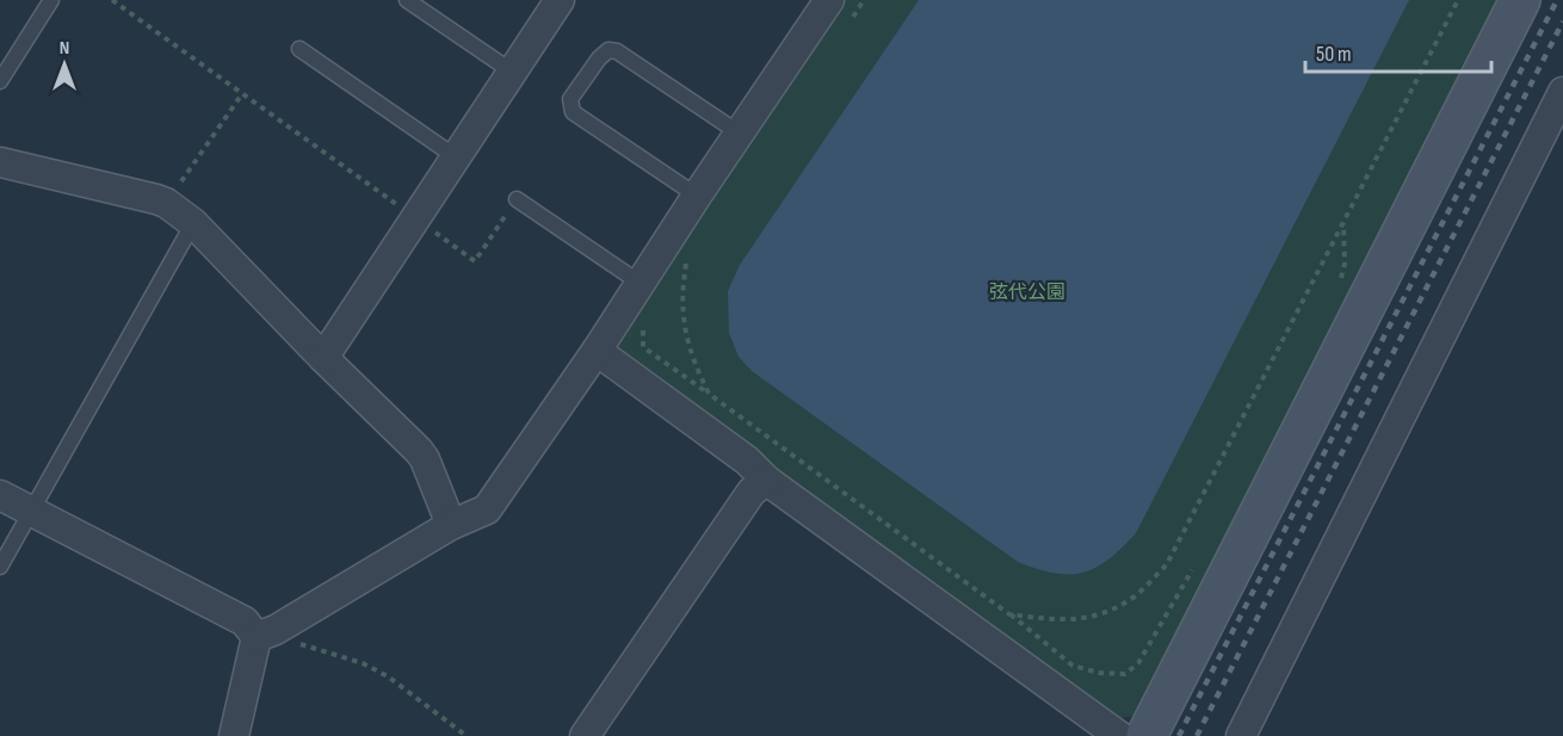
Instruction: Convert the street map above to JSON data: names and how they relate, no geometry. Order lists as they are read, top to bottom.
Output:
{
  "parks": ["弦代公園"],
  "scale_bar": "50 m",
  "north": "top"
}
